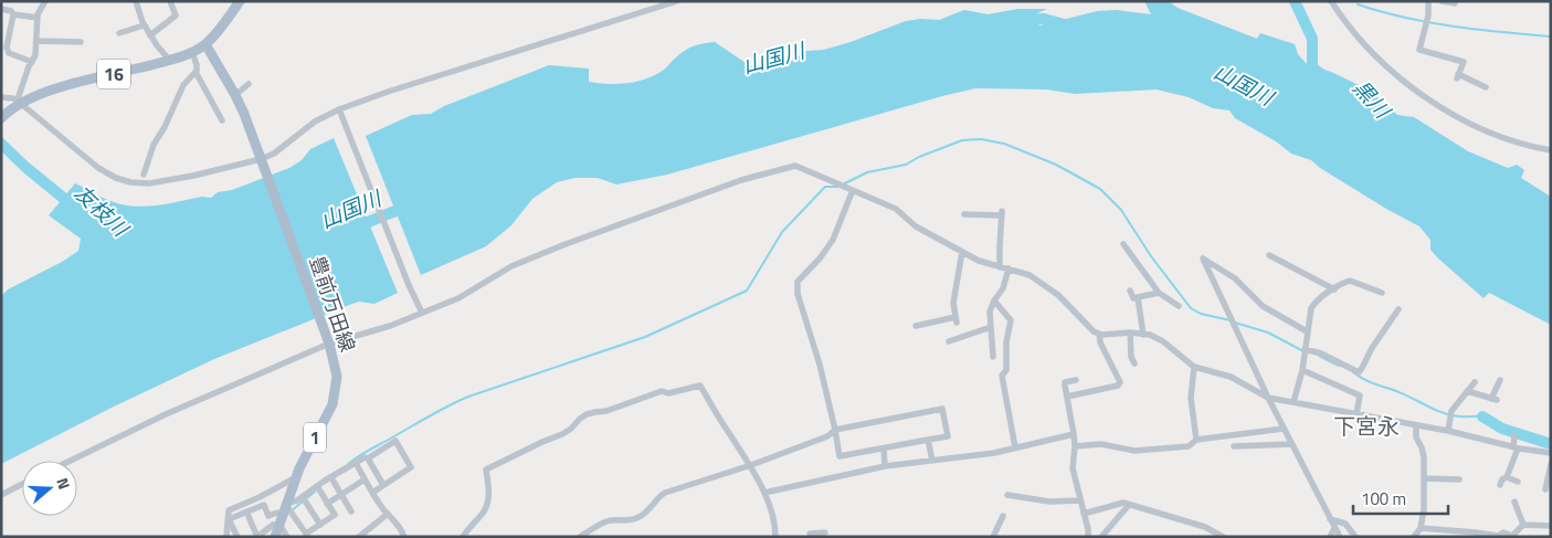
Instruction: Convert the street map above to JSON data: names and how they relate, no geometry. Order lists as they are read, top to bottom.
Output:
{
  "streets": {
    "main road": ["16", "豊前万田線", "1"]
  },
  "crossings": [
    ["16", "豊前万田線"]
  ],
  "districts": ["下宮永"],
  "water": ["山国川", "黒川", "友枝川"],
  "scale_bar": "100 m",
  "north": "right"
}
